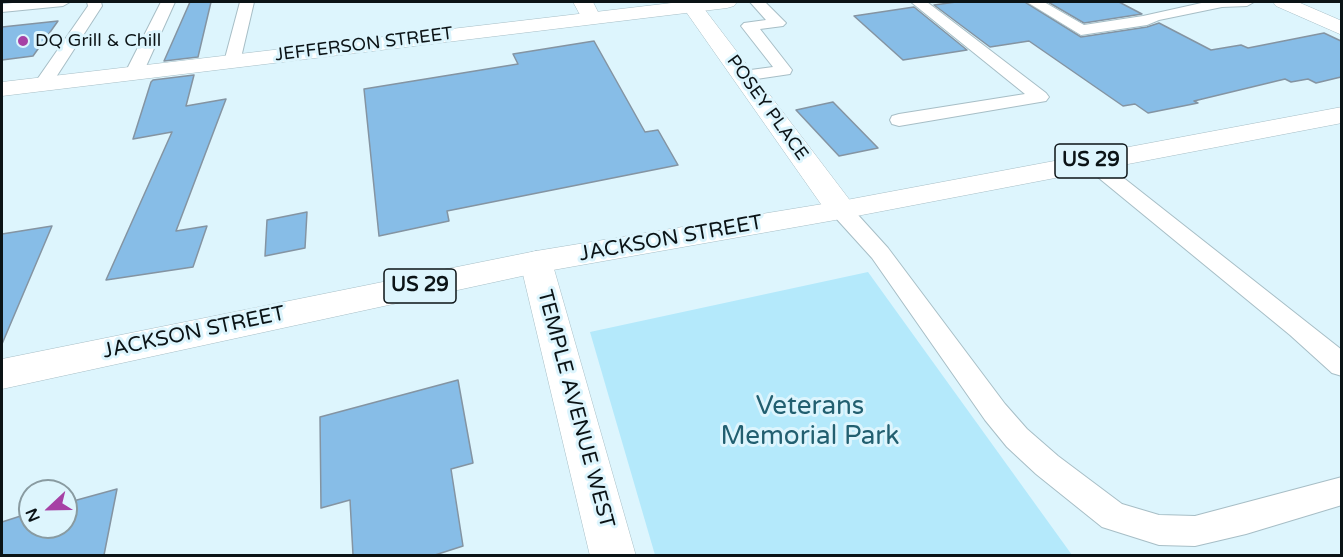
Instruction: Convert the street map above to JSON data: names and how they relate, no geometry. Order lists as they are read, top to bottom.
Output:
{
  "streets": {
    "main road": [
      "JEFFERSON STREET",
      "POSEY PLACE",
      "US 29",
      "JACKSON STREET",
      "TEMPLE AVENUE WEST"
    ]
  },
  "crossings": [
    ["JEFFERSON STREET", "POSEY PLACE"],
    ["POSEY PLACE", "JACKSON STREET"],
    ["JACKSON STREET", "TEMPLE AVENUE WEST"]
  ],
  "parks": ["Veterans Memorial Park"],
  "places": ["DQ Grill & Chill"],
  "north": "left"
}
